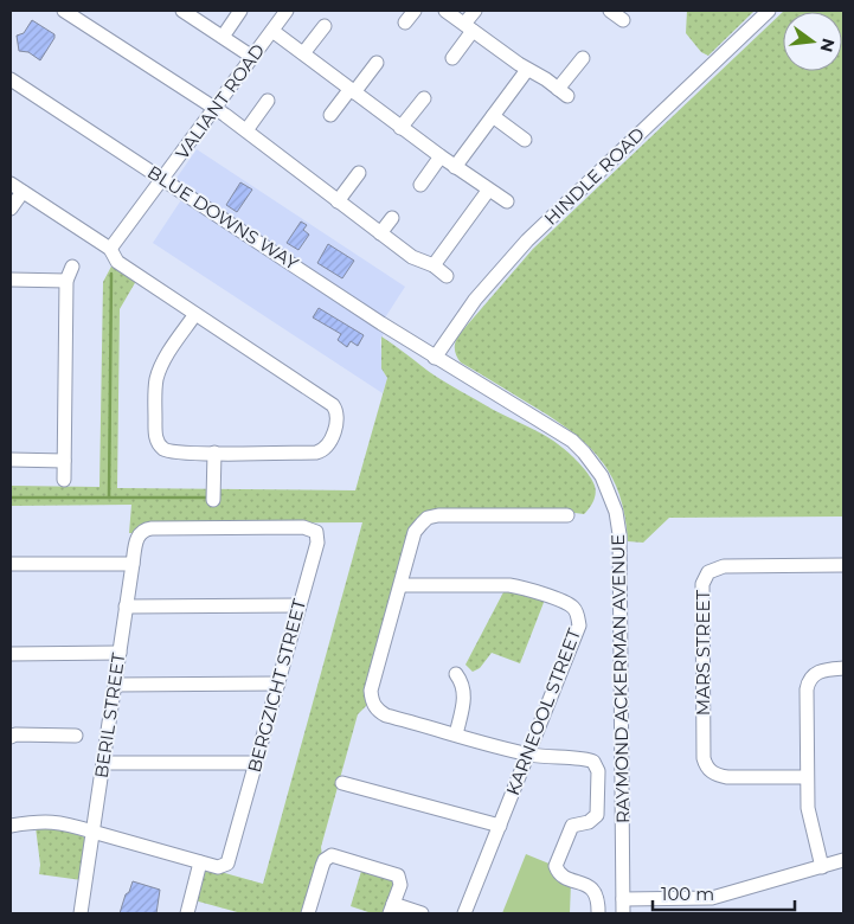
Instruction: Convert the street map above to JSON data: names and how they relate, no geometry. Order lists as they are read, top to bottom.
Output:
{
  "streets": {
    "street": [
      "VALIANT ROAD",
      "HINDLE ROAD",
      "BLUE DOWNS WAY",
      "MARS STREET",
      "RAYMOND ACKERMAN AVENUE",
      "BERGZICHT STREET",
      "KARNEOOL STREET",
      "BERIL STREET"
    ]
  },
  "crossings": [
    ["VALIANT ROAD", "BLUE DOWNS WAY"],
    ["HINDLE ROAD", "BLUE DOWNS WAY"],
    ["HINDLE ROAD", "RAYMOND ACKERMAN AVENUE"],
    ["BLUE DOWNS WAY", "RAYMOND ACKERMAN AVENUE"],
    ["BERGZICHT STREET", "BERIL STREET"]
  ],
  "scale_bar": "100 m",
  "north": "right"
}
